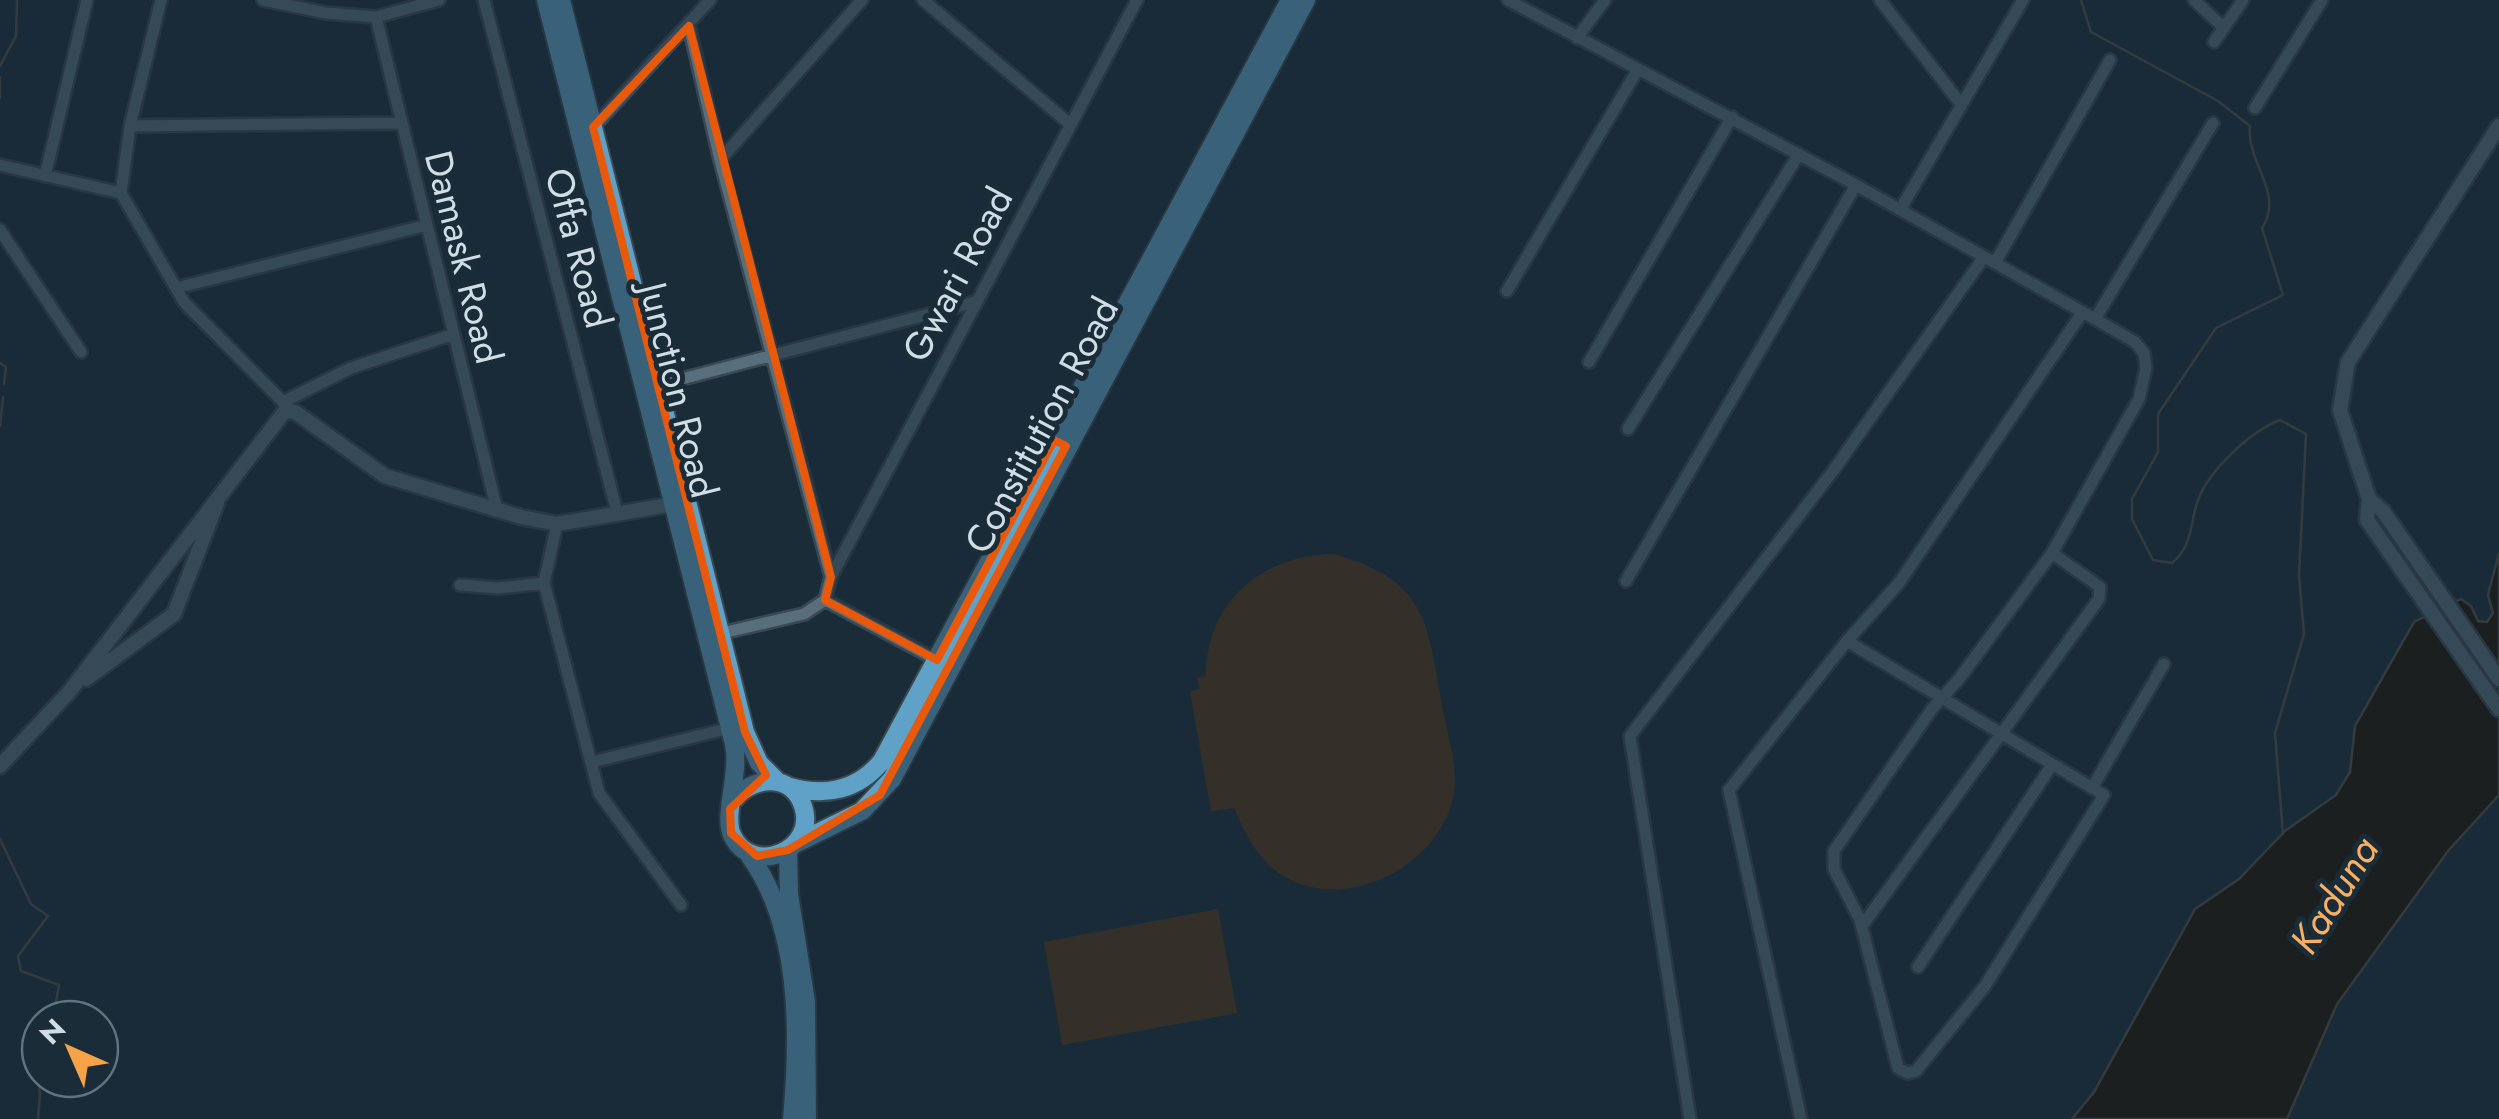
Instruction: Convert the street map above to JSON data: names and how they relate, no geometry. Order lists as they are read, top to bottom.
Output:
{
  "streets": {
    "main road": ["Junction Road", "Constitution Road"],
    "street": ["Offa Road", "Damask Road", "Gwari Road"]
  },
  "crossings": [
    ["Junction Road", "Constitution Road"]
  ],
  "water": ["Kaduna"],
  "north": "top left"
}
